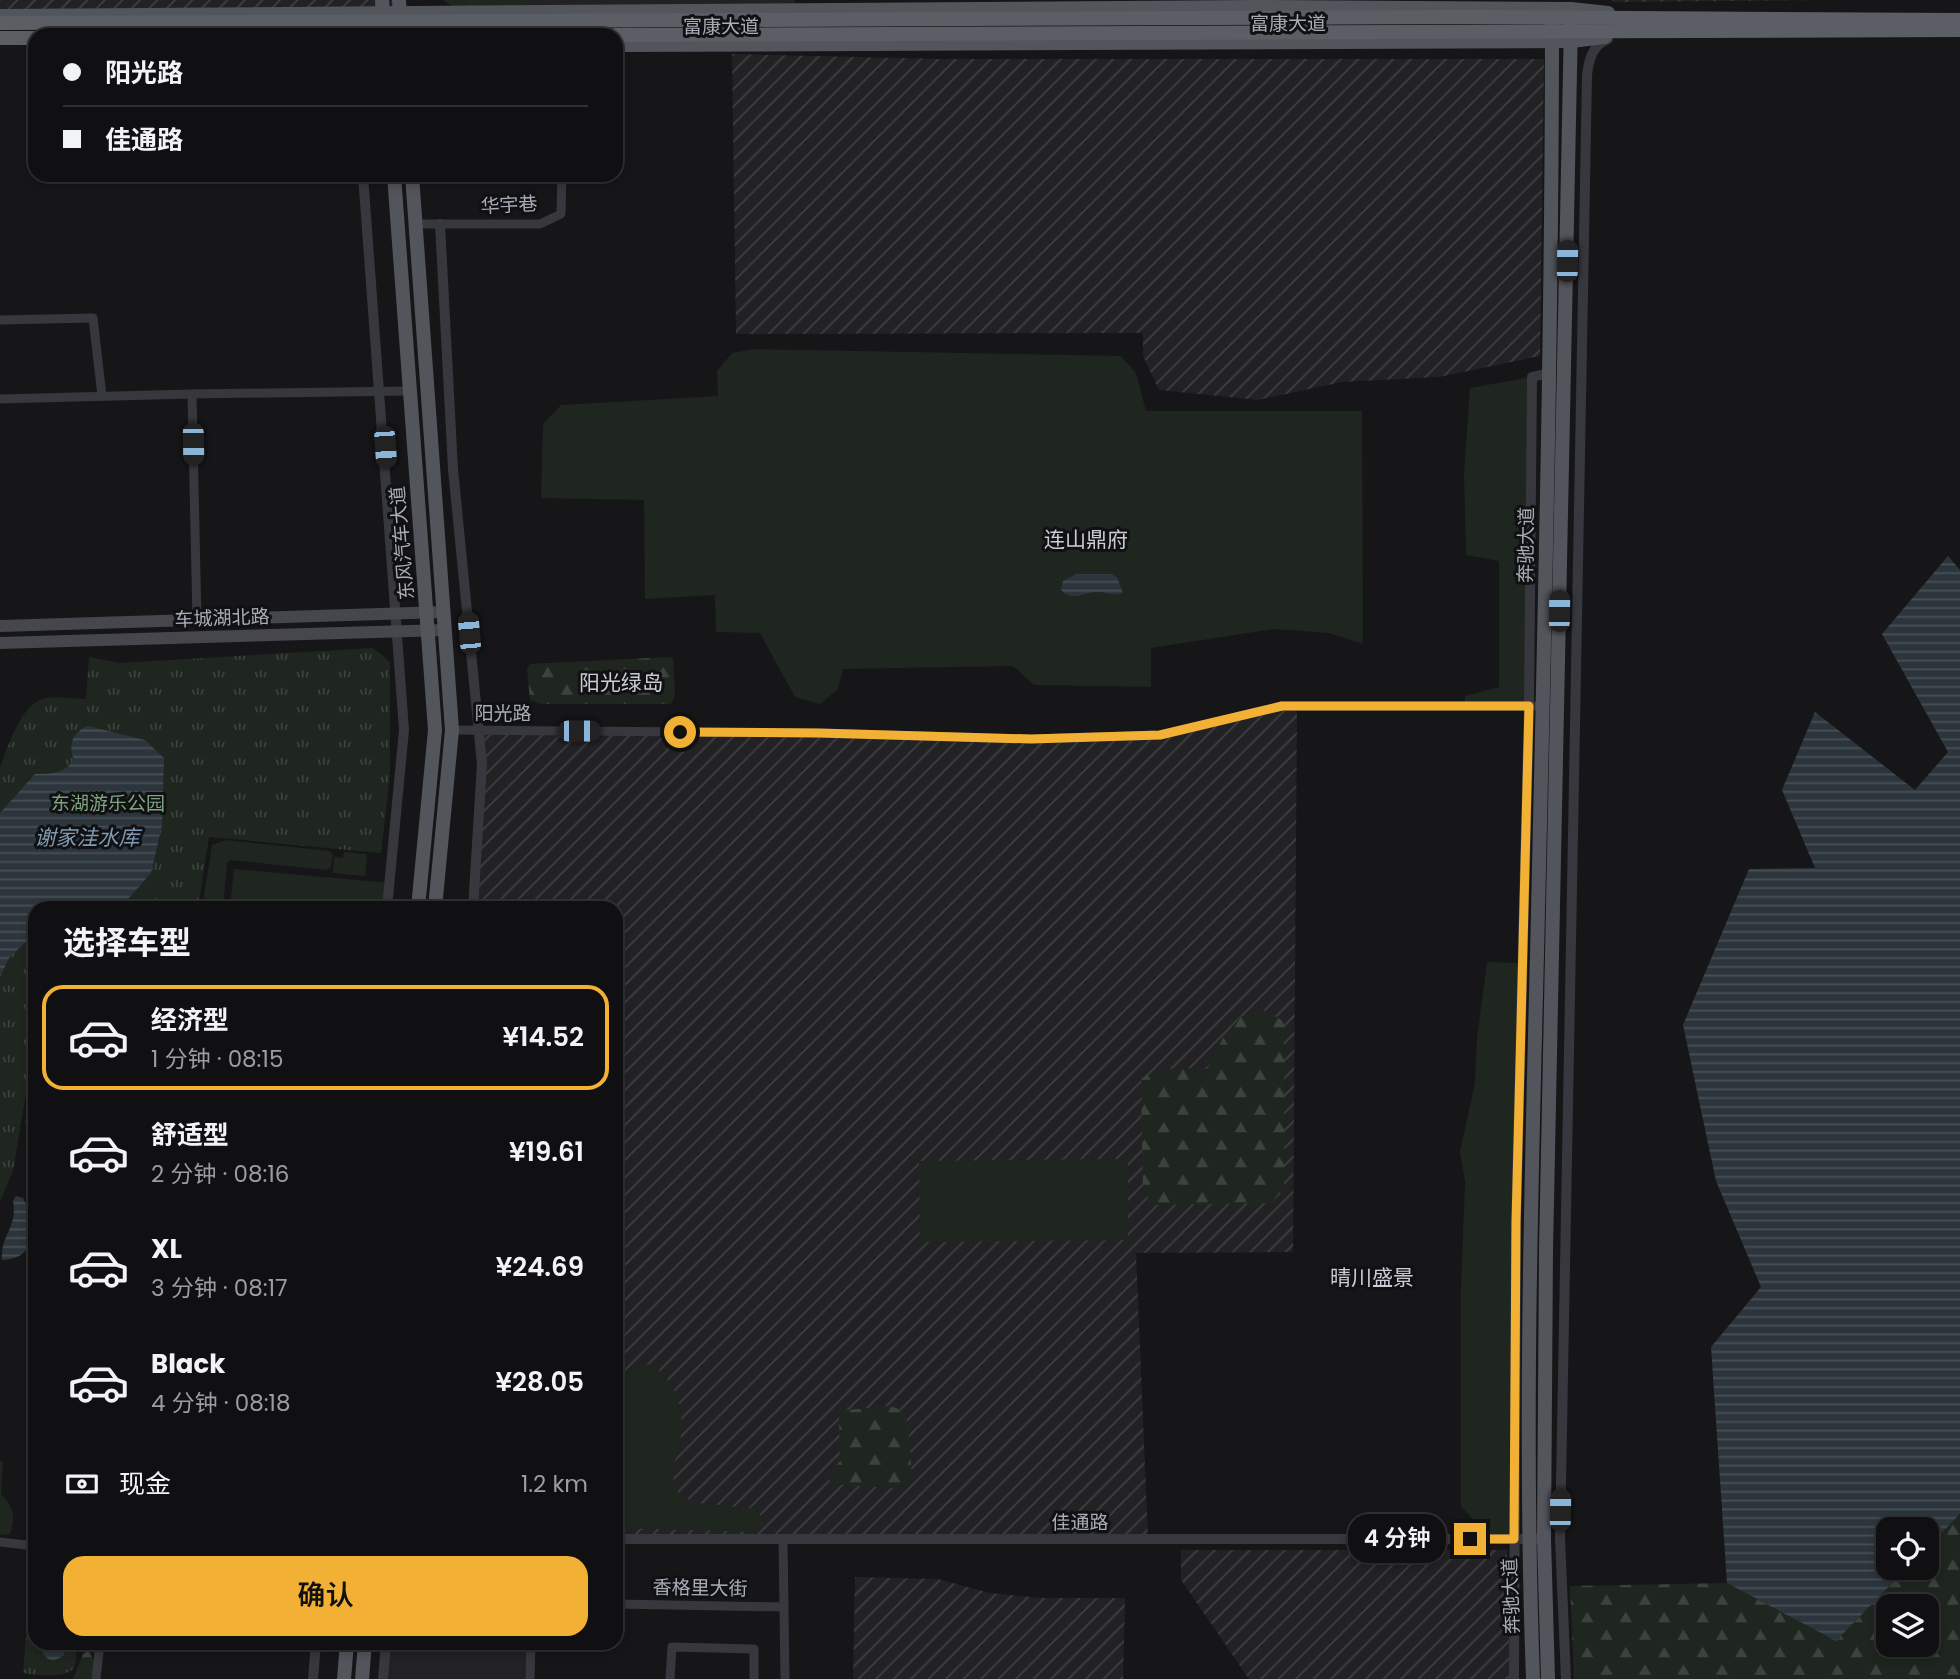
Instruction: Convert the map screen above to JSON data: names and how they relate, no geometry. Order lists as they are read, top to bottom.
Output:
{
  "streets": {
    "main road": [
      "富康大道",
      "东风汽车大道",
      "奔驰大道",
      "车城湖北路"
    ],
    "street": [
      "华宇巷",
      "阳光路",
      "佳通路",
      "香格里大街"
    ]
  },
  "crossings": [
    ["富康大道", "奔驰大道"],
    ["华宇巷", "东风汽车大道"],
    ["东风汽车大道", "车城湖北路"],
    ["东风汽车大道", "阳光路"],
    ["奔驰大道", "阳光路"],
    ["奔驰大道", "佳通路"]
  ],
  "districts": ["连山鼎府", "阳光绿岛", "晴川盛景"],
  "water": ["谢家洼水库"],
  "parks": ["东湖游乐公园"],
  "page": {
    "banner": ["阳光路", "佳通路"],
    "heading": "选择车型",
    "list": [
      {
        "name": "经济型",
        "note": "1 分钟 · 08:15",
        "value": "¥14.52"
      },
      {
        "name": "舒适型",
        "note": "2 分钟 · 08:16",
        "value": "¥19.61"
      },
      {
        "name": "XL",
        "note": "3 分钟 · 08:17",
        "value": "¥24.69"
      },
      {
        "name": "Black",
        "note": "4 分钟 · 08:18",
        "value": "¥28.05"
      }
    ],
    "pay": ["现金", "1.2 km"],
    "bubble": "4 分钟",
    "buttons": "确认"
  }
}
